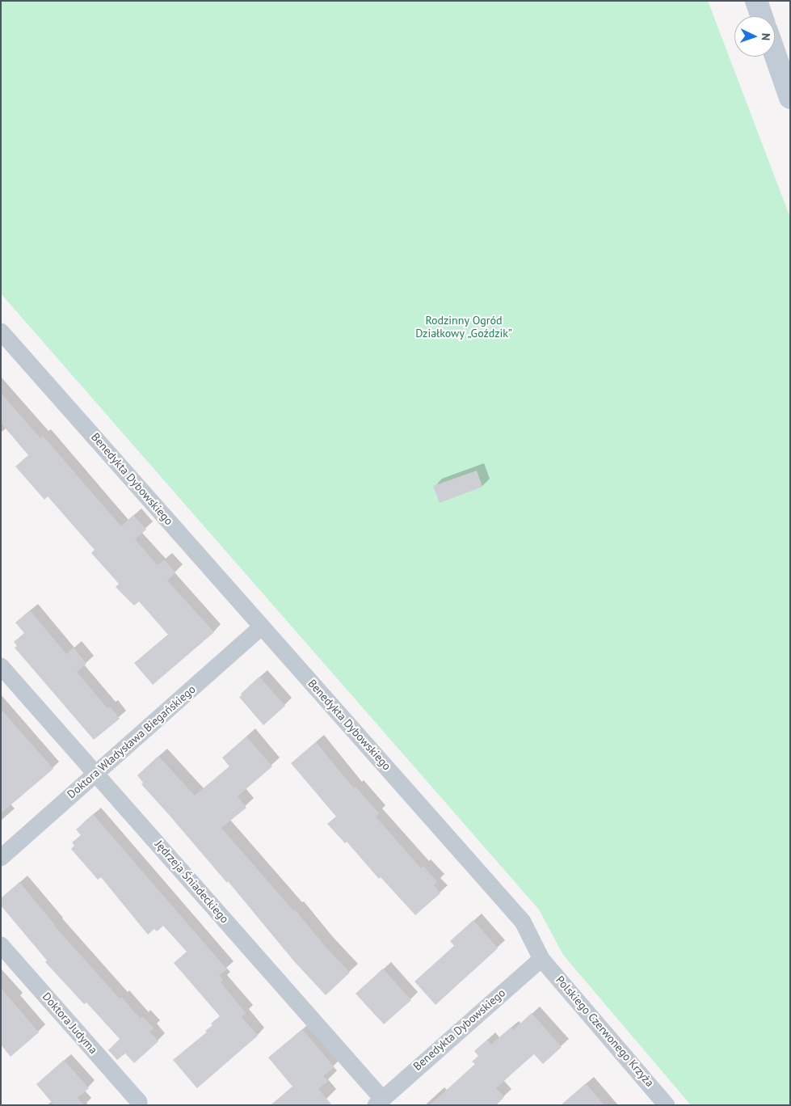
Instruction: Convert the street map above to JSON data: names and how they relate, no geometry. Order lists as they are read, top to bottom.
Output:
{
  "streets": {
    "street": [
      "Benedykta Dybowskiego",
      "Doktora Władysława Biegańskiego",
      "Jędrzeja Śniadeckiego",
      "Doktora Judyma",
      "Polskiego Czerwonego Krzyża"
    ]
  },
  "crossings": [
    ["Benedykta Dybowskiego", "Doktora Władysława Biegańskiego"],
    ["Benedykta Dybowskiego", "Jędrzeja Śniadeckiego"],
    ["Benedykta Dybowskiego", "Polskiego Czerwonego Krzyża"],
    ["Doktora Władysława Biegańskiego", "Jędrzeja Śniadeckiego"]
  ],
  "parks": ["Rodzinny Ogród Działkowy „Goździk”"],
  "north": "right"
}
